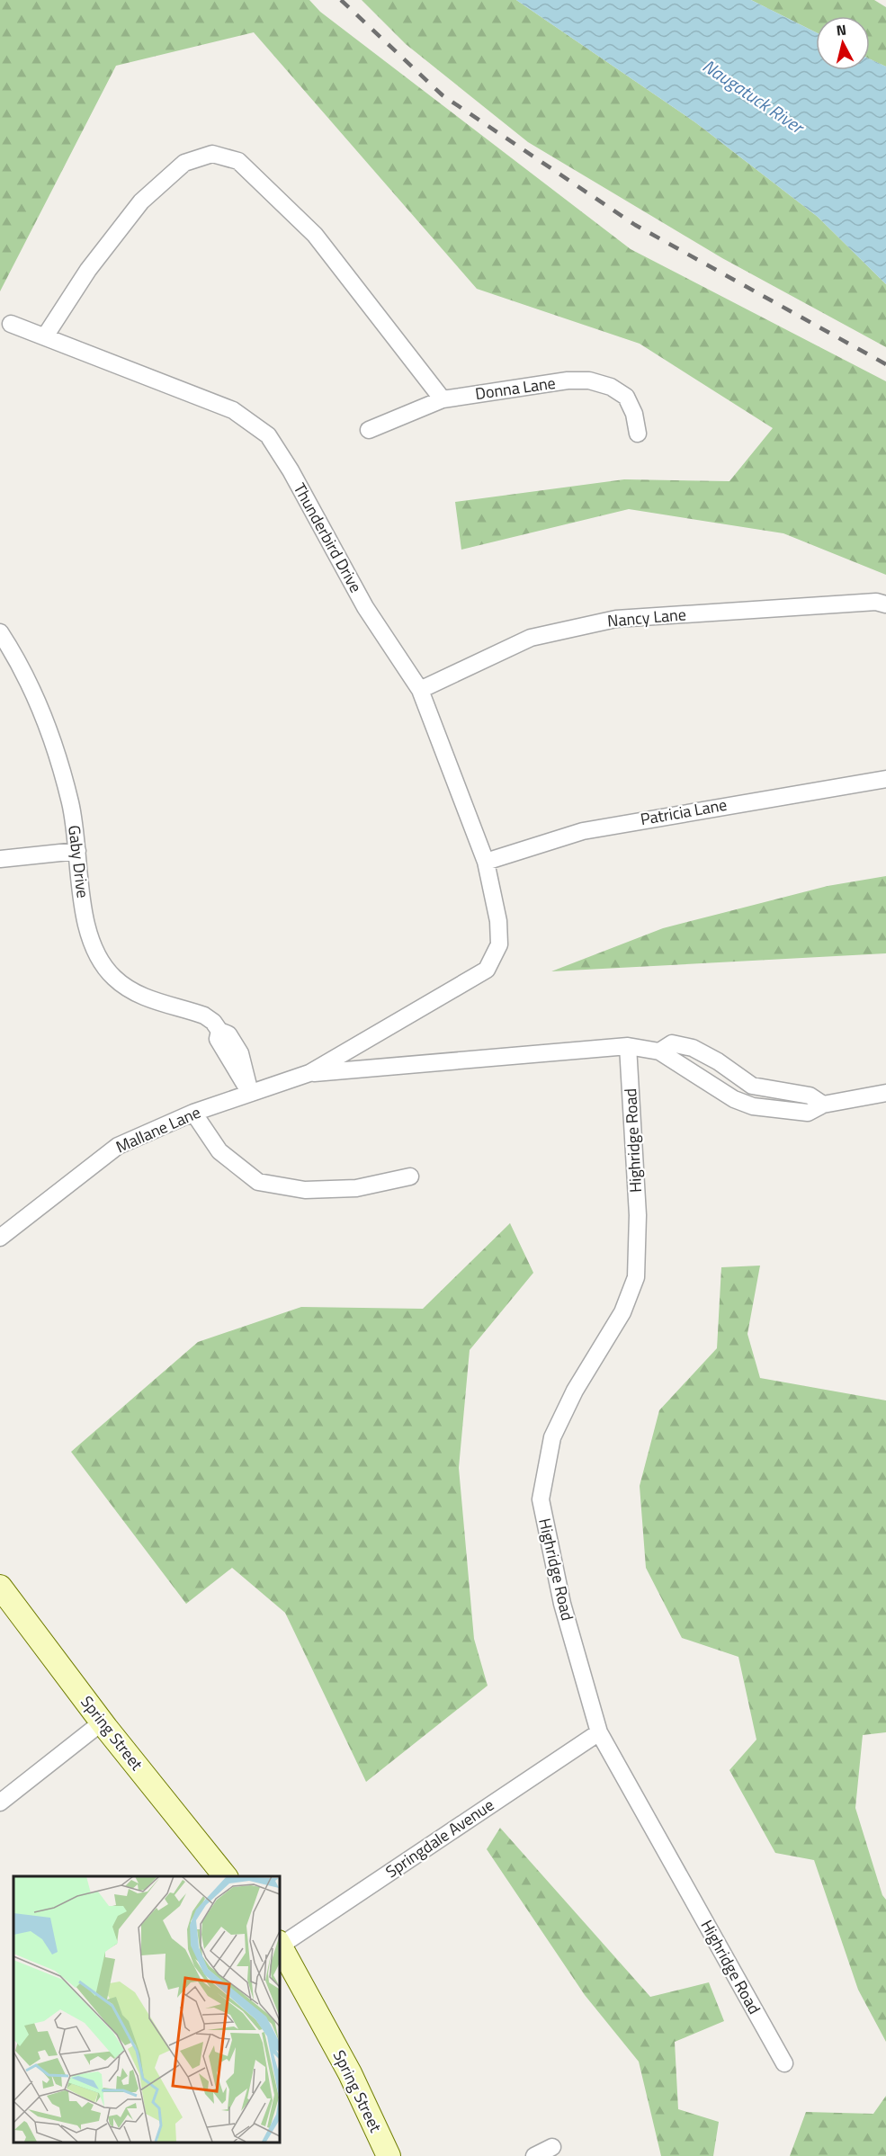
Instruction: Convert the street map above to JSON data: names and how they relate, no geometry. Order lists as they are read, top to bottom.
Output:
{
  "streets": {
    "main road": ["Spring Street"],
    "street": [
      "Donna Lane",
      "Thunderbird Drive",
      "Nancy Lane",
      "Patricia Lane",
      "Gaby Drive",
      "Mallane Lane",
      "Highridge Road",
      "Springdale Avenue"
    ]
  },
  "crossings": [
    ["Thunderbird Drive", "Nancy Lane"],
    ["Thunderbird Drive", "Patricia Lane"],
    ["Thunderbird Drive", "Mallane Lane"],
    ["Patricia Lane", "Mallane Lane"],
    ["Gaby Drive", "Mallane Lane"],
    ["Mallane Lane", "Highridge Road"],
    ["Highridge Road", "Springdale Avenue"],
    ["Spring Street", "Springdale Avenue"]
  ],
  "water": ["Naugatuck River"],
  "north": "top"
}
